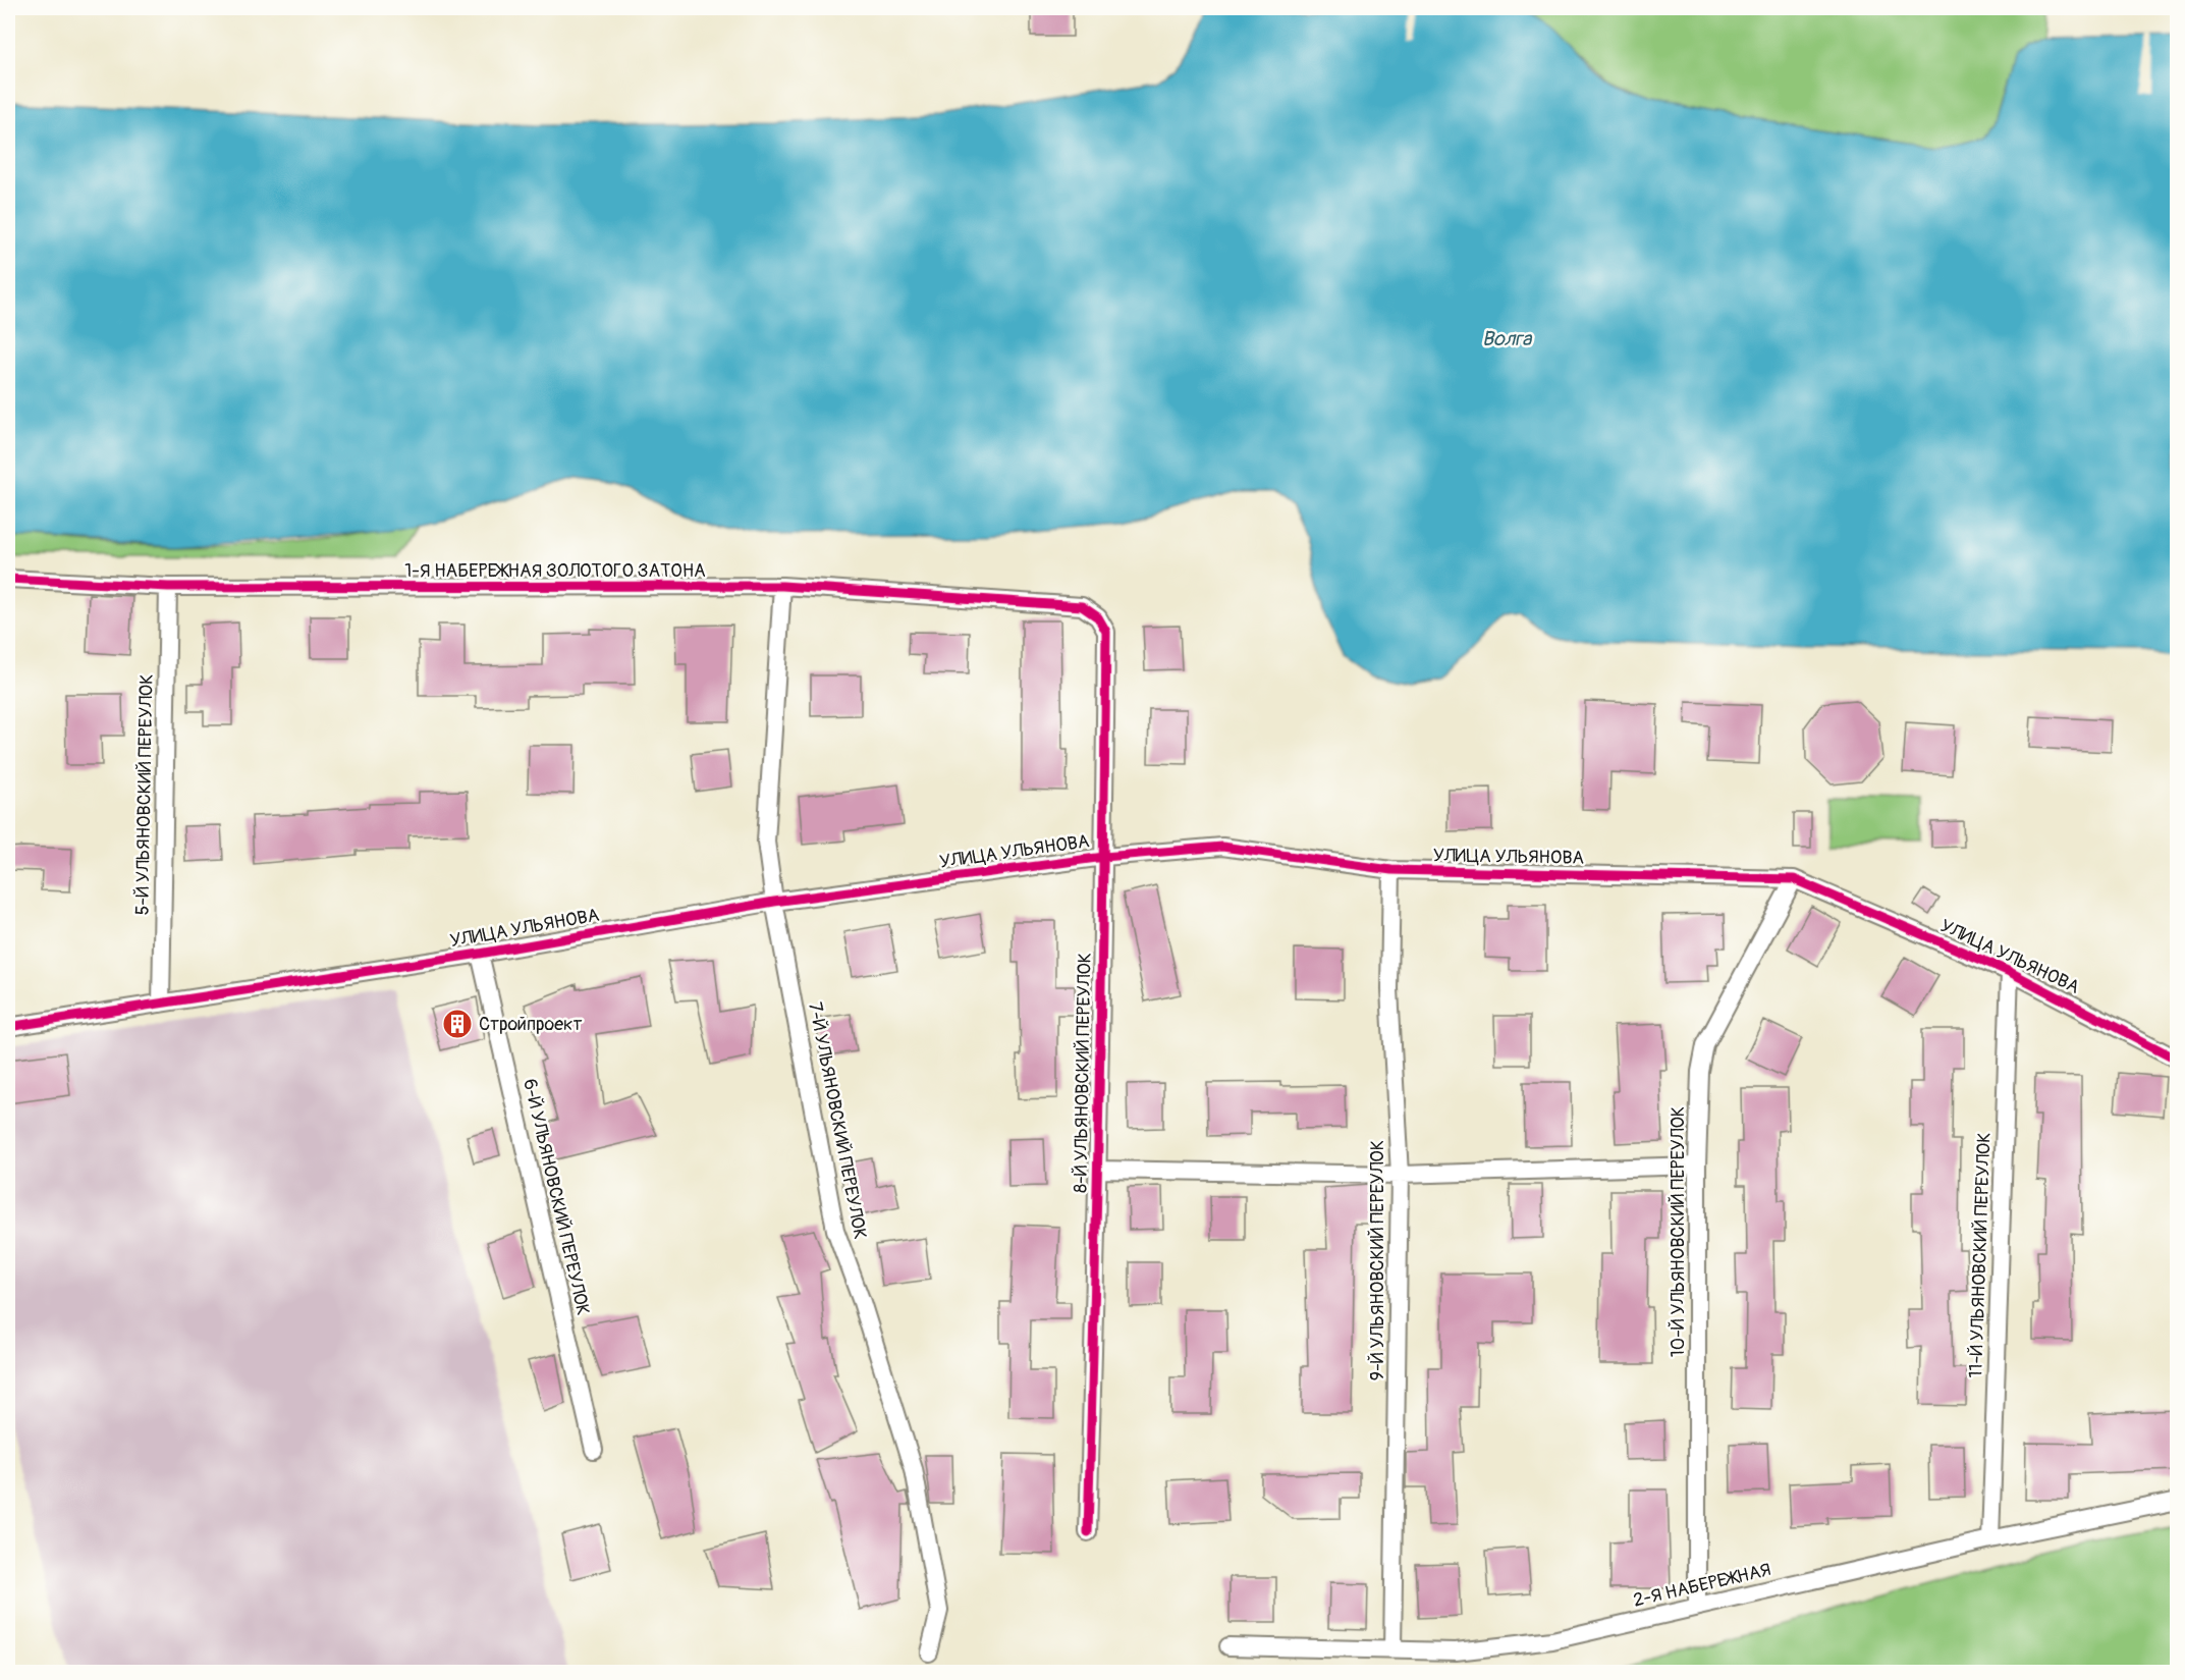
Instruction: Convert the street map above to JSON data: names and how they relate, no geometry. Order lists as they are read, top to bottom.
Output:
{
  "streets": {
    "street": [
      "1-Я НАБЕРЕЖНАЯ ЗОЛОТОГО ЗАТОНА",
      "5-Й УЛЬЯНОВСКИЙ ПЕРЕУЛОК",
      "УЛИЦА УЛЬЯНОВА",
      "8-Й УЛЬЯНОВСКИЙ ПЕРЕУЛОК",
      "7-Й УЛЬЯНОВСКИЙ ПЕРЕУЛОК",
      "6-Й УЛЬЯНОВСКИЙ ПЕРЕУЛОК",
      "10-Й УЛЬЯНОВСКИЙ ПЕРЕУЛОК",
      "11-Й УЛЬЯНОВСКИЙ ПЕРЕУЛОК",
      "9-Й УЛЬЯНОВСКИЙ ПЕРЕУЛОК",
      "2-Я НАБЕРЕЖНАЯ"
    ]
  },
  "crossings": [
    ["1-Я НАБЕРЕЖНАЯ ЗОЛОТОГО ЗАТОНА", "5-Й УЛЬЯНОВСКИЙ ПЕРЕУЛОК"],
    ["1-Я НАБЕРЕЖНАЯ ЗОЛОТОГО ЗАТОНА", "8-Й УЛЬЯНОВСКИЙ ПЕРЕУЛОК"],
    ["1-Я НАБЕРЕЖНАЯ ЗОЛОТОГО ЗАТОНА", "7-Й УЛЬЯНОВСКИЙ ПЕРЕУЛОК"],
    ["5-Й УЛЬЯНОВСКИЙ ПЕРЕУЛОК", "УЛИЦА УЛЬЯНОВА"],
    ["УЛИЦА УЛЬЯНОВА", "8-Й УЛЬЯНОВСКИЙ ПЕРЕУЛОК"],
    ["УЛИЦА УЛЬЯНОВА", "7-Й УЛЬЯНОВСКИЙ ПЕРЕУЛОК"],
    ["УЛИЦА УЛЬЯНОВА", "6-Й УЛЬЯНОВСКИЙ ПЕРЕУЛОК"],
    ["УЛИЦА УЛЬЯНОВА", "10-Й УЛЬЯНОВСКИЙ ПЕРЕУЛОК"],
    ["УЛИЦА УЛЬЯНОВА", "11-Й УЛЬЯНОВСКИЙ ПЕРЕУЛОК"],
    ["УЛИЦА УЛЬЯНОВА", "9-Й УЛЬЯНОВСКИЙ ПЕРЕУЛОК"],
    ["10-Й УЛЬЯНОВСКИЙ ПЕРЕУЛОК", "2-Я НАБЕРЕЖНАЯ"],
    ["11-Й УЛЬЯНОВСКИЙ ПЕРЕУЛОК", "2-Я НАБЕРЕЖНАЯ"],
    ["9-Й УЛЬЯНОВСКИЙ ПЕРЕУЛОК", "2-Я НАБЕРЕЖНАЯ"]
  ],
  "water": ["Волга"],
  "places": {
    "building": ["Стройпроект"]
  }
}
